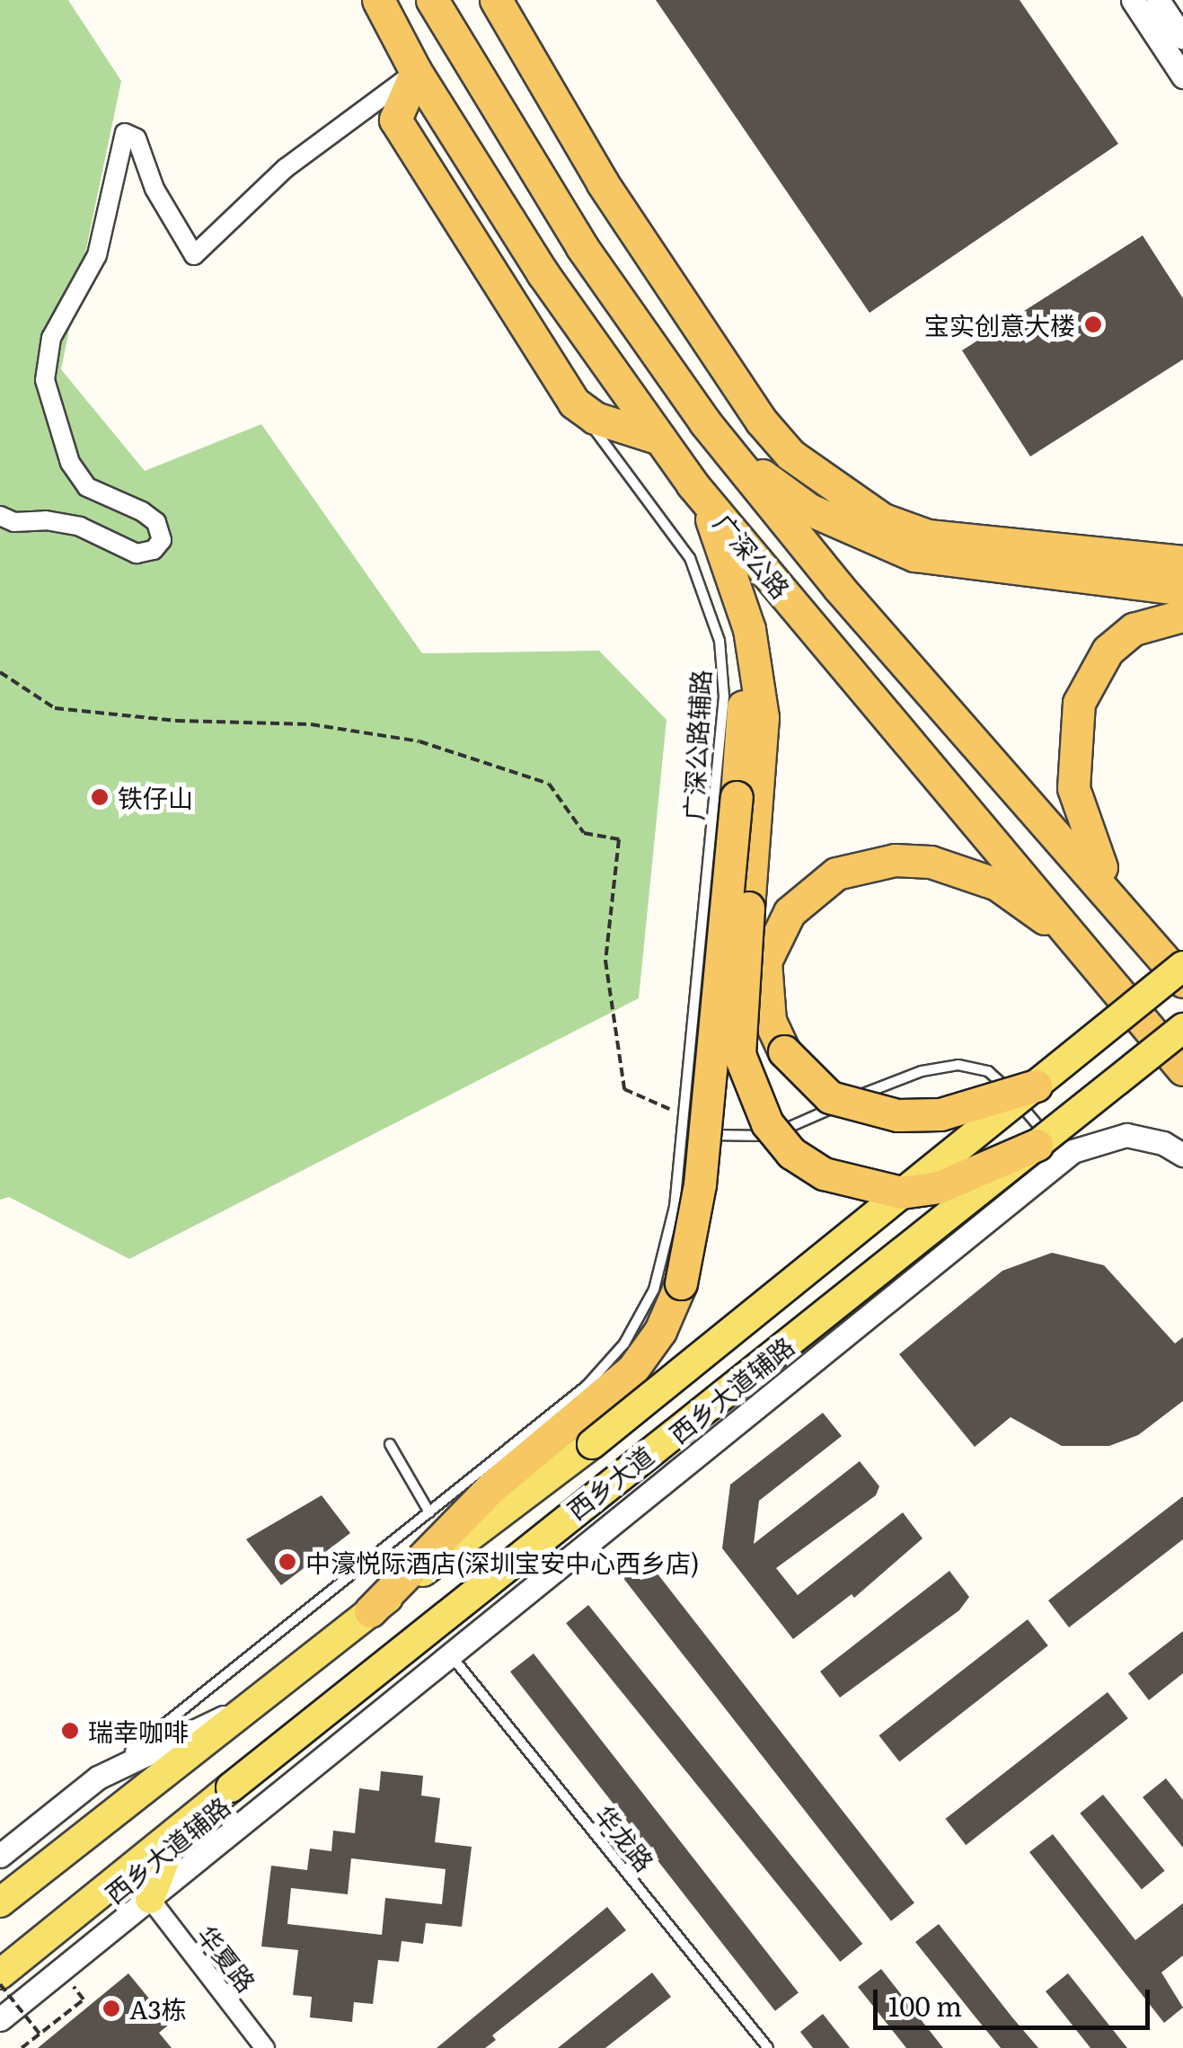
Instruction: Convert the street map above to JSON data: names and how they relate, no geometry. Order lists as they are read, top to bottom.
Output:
{
  "streets": {
    "highway": ["广深公路"],
    "main road": ["西乡大道"],
    "street": ["西乡大道辅路", "华夏路"],
    "lane": ["广深公路辅路", "华龙路"]
  },
  "crossings": [
    ["西乡大道辅路", "西乡大道"],
    ["西乡大道辅路", "华龙路"],
    ["西乡大道辅路", "华夏路"]
  ],
  "places": [
    "宝实创意大楼",
    "铁仔山",
    "中濠悦际酒店(深圳宝安中心西乡店)",
    "瑞幸咖啡",
    "A3栋"
  ],
  "scale_bar": "100 m"
}
